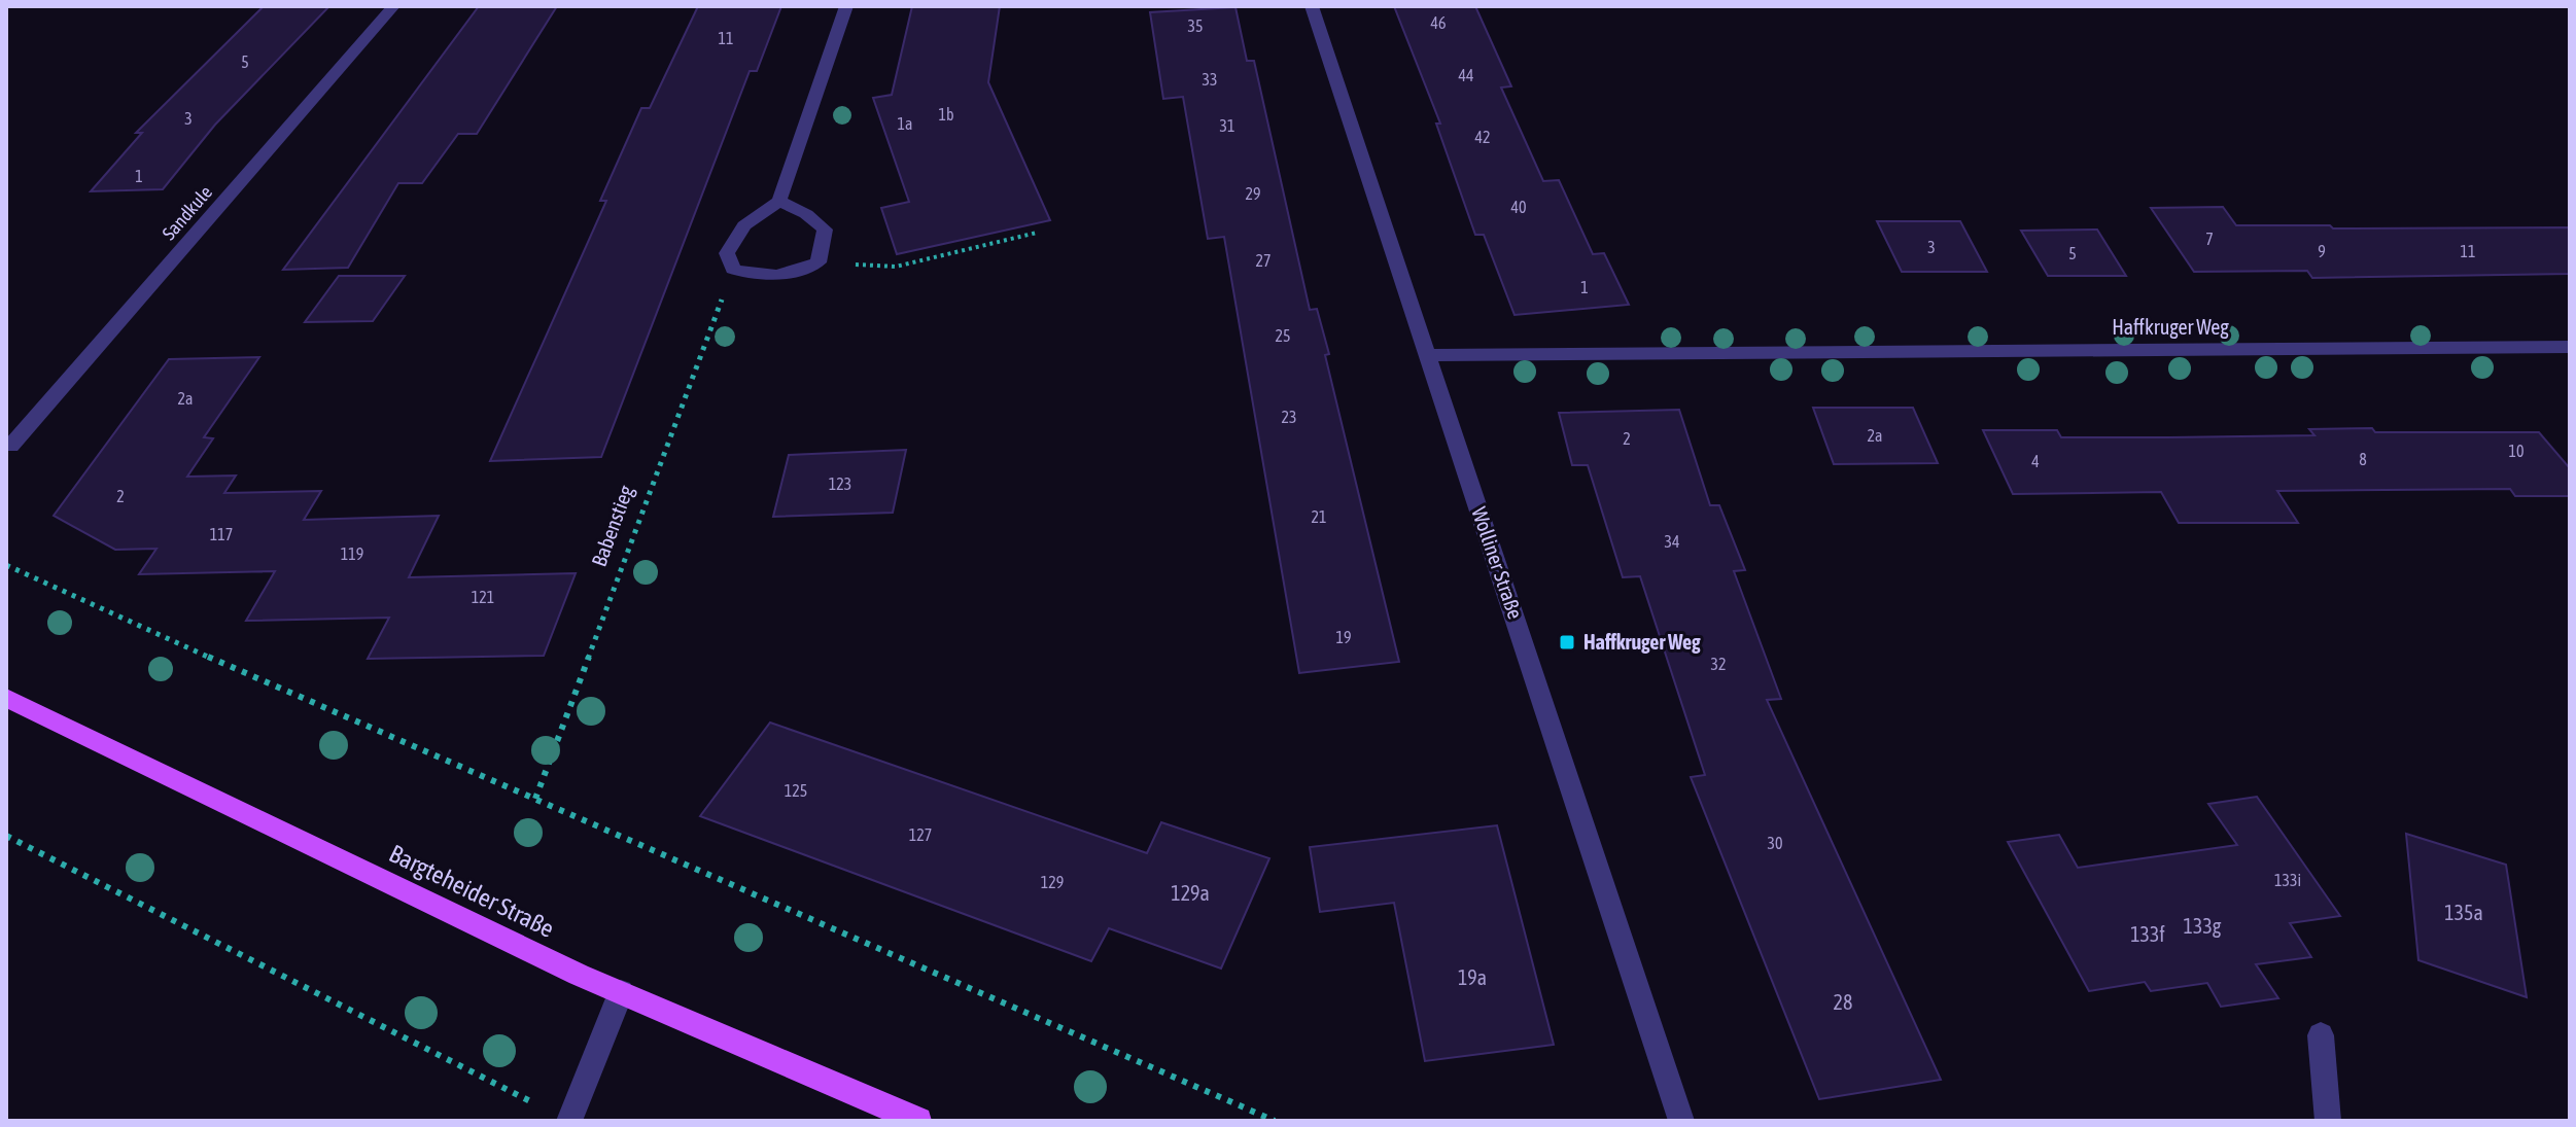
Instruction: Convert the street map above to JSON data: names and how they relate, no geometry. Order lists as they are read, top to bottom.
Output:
{
  "streets": {
    "main road": ["Bargteheider Straße"],
    "street": ["Sandkule", "Haffkruger Weg", "Wolliner Straße"],
    "path": ["Babenstieg"]
  },
  "crossings": [
    ["Haffkruger Weg", "Wolliner Straße"]
  ],
  "places": {
    "transit": ["Haffkruger Weg"]
  },
  "house_numbers": [
    "46",
    "35",
    "11",
    "5",
    "44",
    "33",
    "1b",
    "3",
    "1a",
    "31",
    "42",
    "1",
    "29",
    "40",
    "7",
    "3",
    "9",
    "11",
    "5",
    "27",
    "1",
    "25",
    "2a",
    "23",
    "2a",
    "2",
    "10",
    "8",
    "4",
    "123",
    "2",
    "21",
    "117",
    "34",
    "119",
    "121",
    "19",
    "32",
    "125",
    "127",
    "30",
    "133i",
    "129",
    "129a",
    "135a",
    "133g",
    "133f",
    "19a",
    "28"
  ]
}
